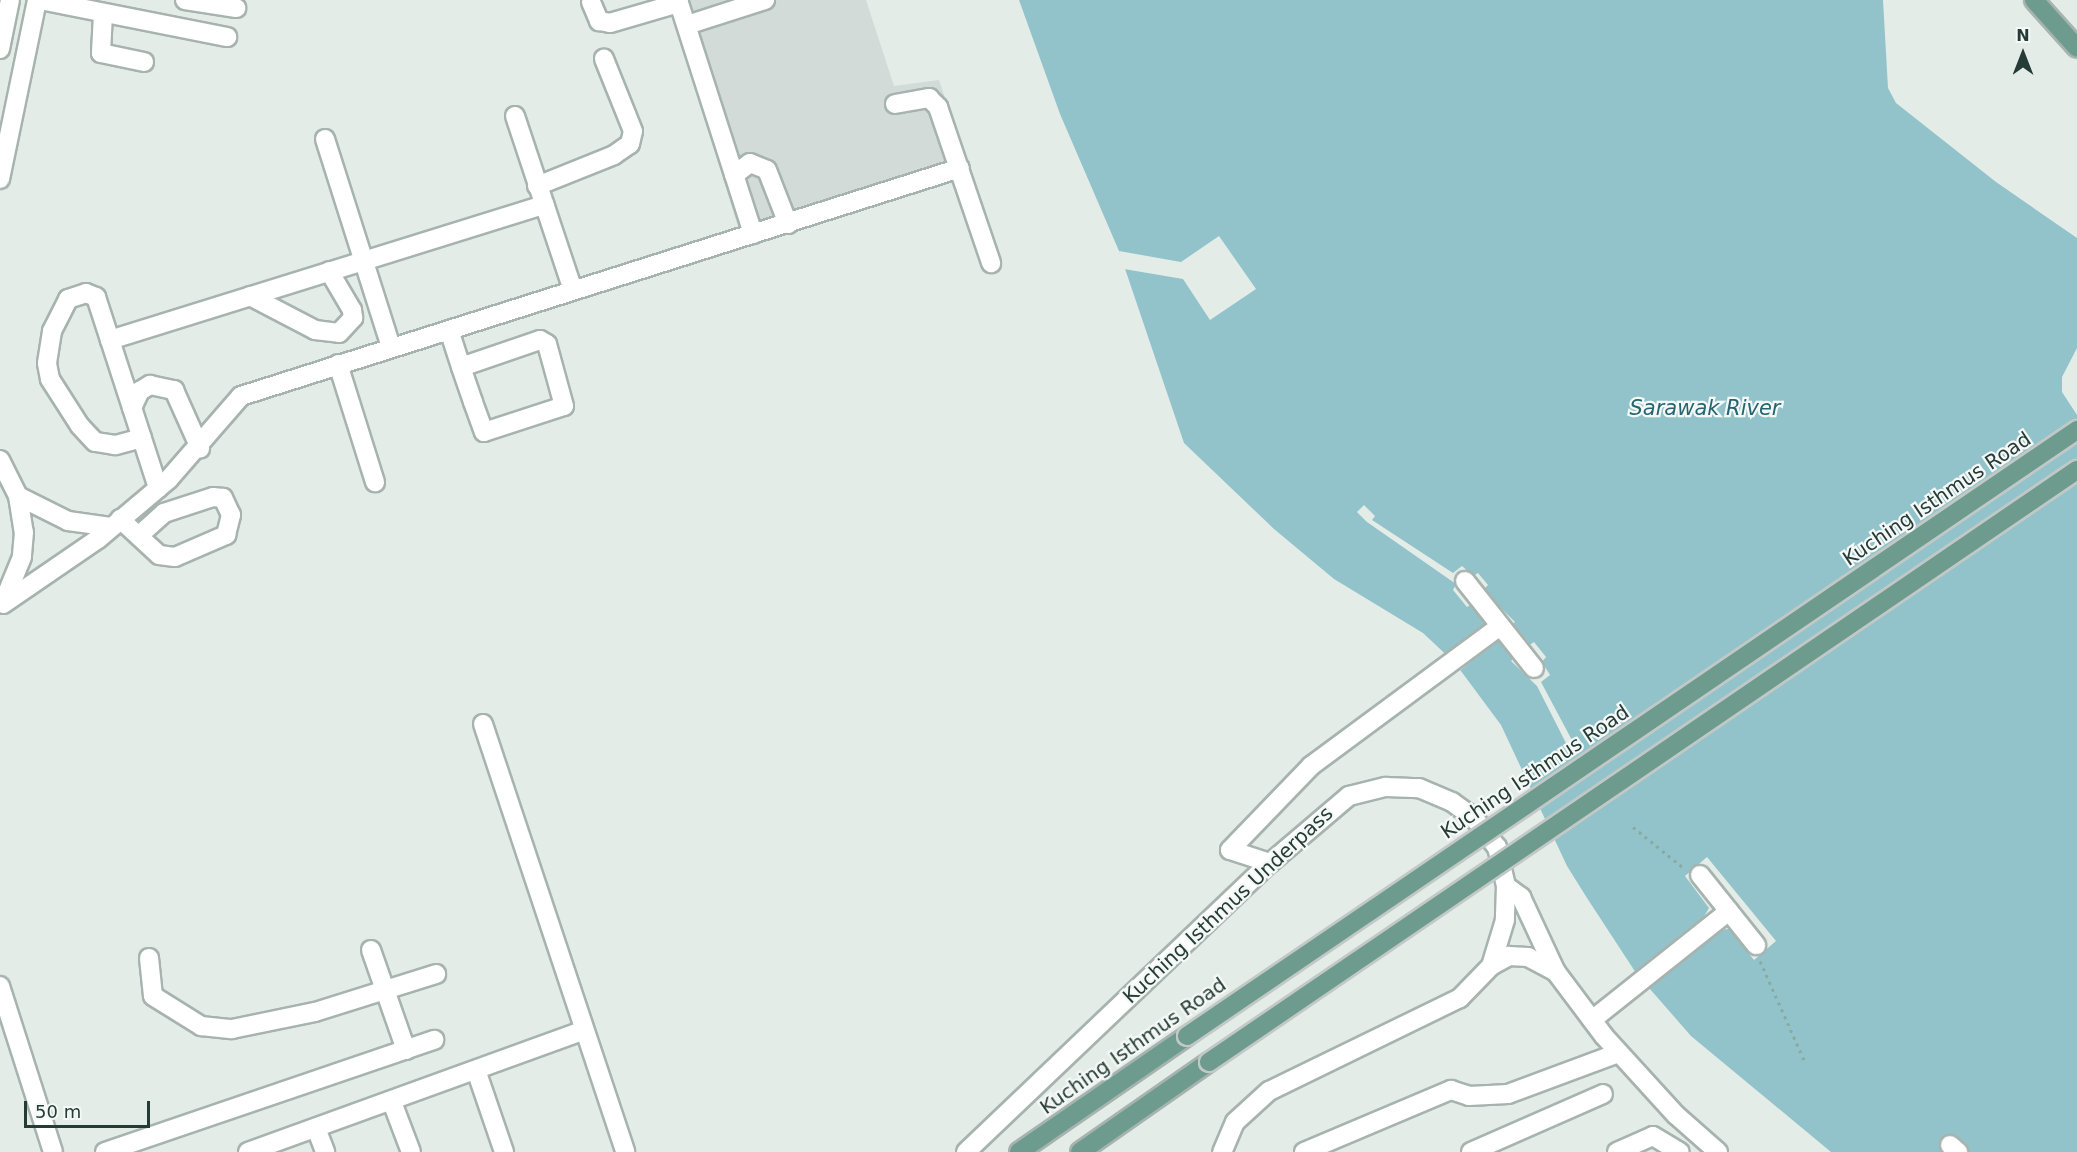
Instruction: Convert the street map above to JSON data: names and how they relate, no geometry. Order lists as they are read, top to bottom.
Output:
{
  "streets": {
    "main road": ["Kuching Isthmus Road"],
    "street": ["Kuching Isthmus Underpass"]
  },
  "water": ["Sarawak River"],
  "scale_bar": "50 m",
  "north": "top"
}
